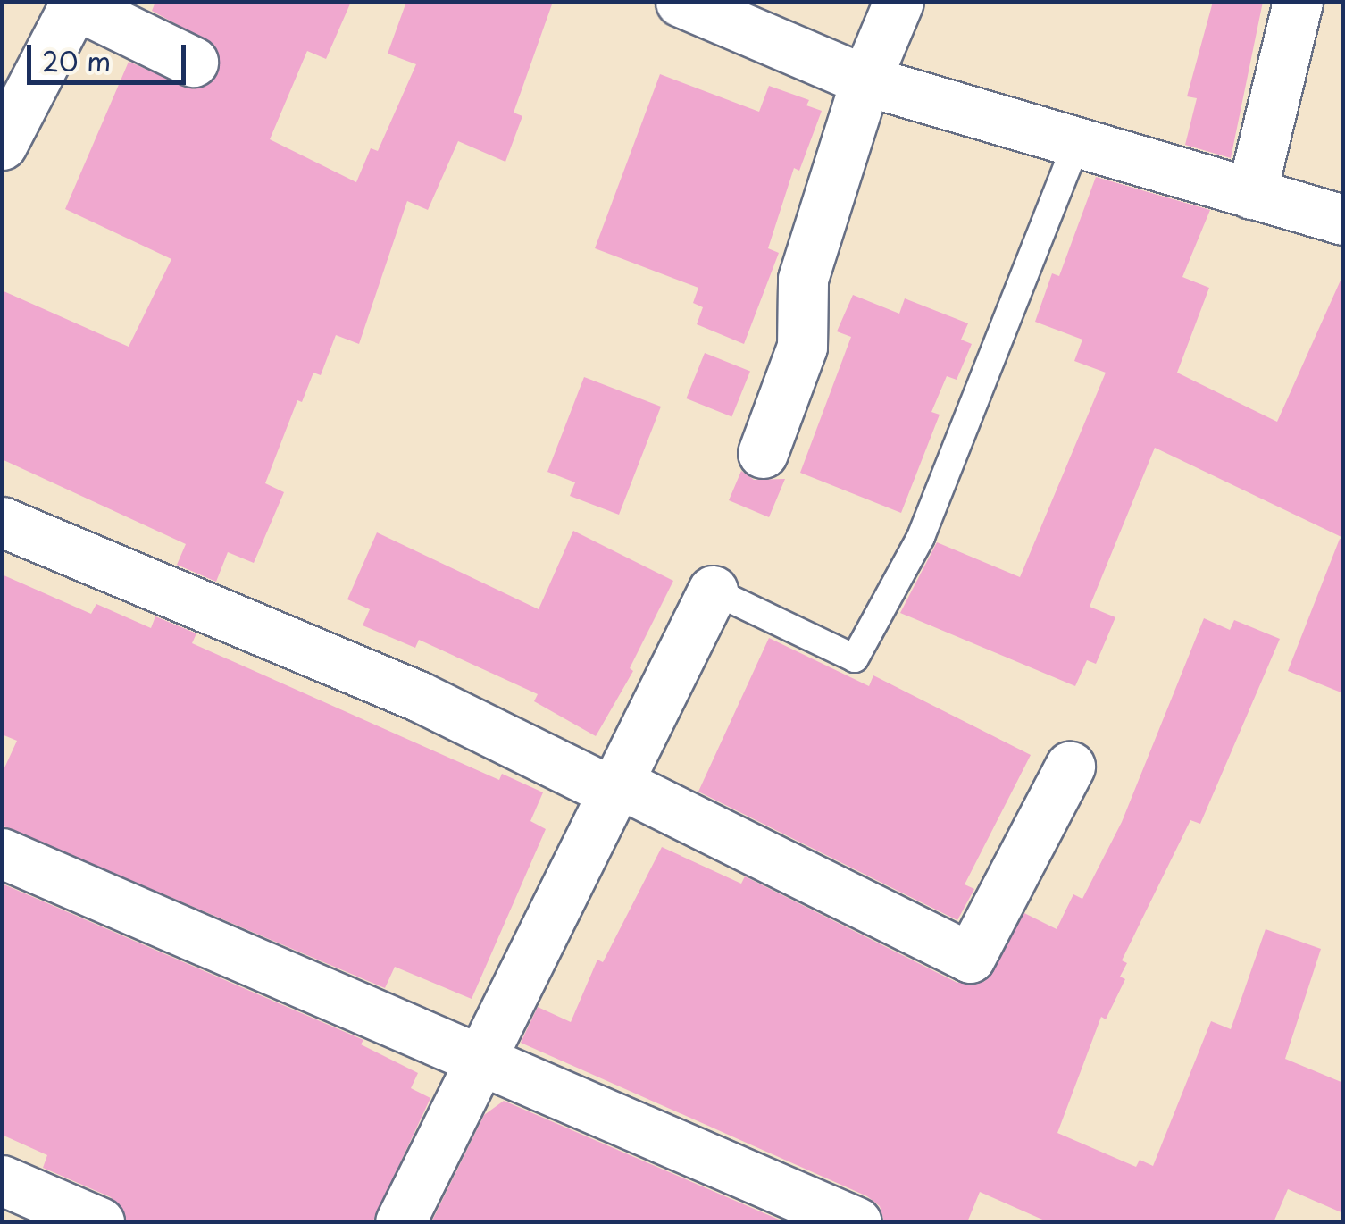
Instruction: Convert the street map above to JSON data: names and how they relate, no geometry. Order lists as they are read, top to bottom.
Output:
{
  "scale_bar": "20 m"
}
